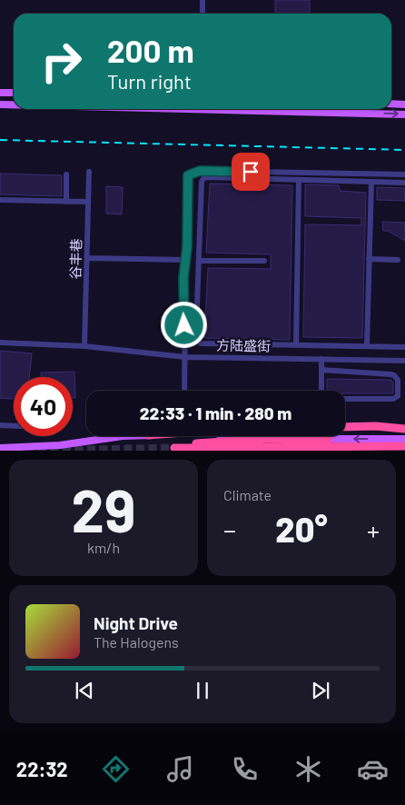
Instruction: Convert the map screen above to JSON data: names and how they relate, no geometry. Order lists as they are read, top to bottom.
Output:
{
  "streets": {
    "street": ["谷丰巷", "方陆盛街"]
  },
  "crossings": [
    ["谷丰巷", "方陆盛街"]
  ],
  "page": {
    "turn": ["200 m", "Turn right"],
    "limit": "40",
    "trip": "22:33 · 1 min · 280 m",
    "tile": [
      ["29", "km/h"],
      "Climate"
    ],
    "heat": ["−", "20°", "+"],
    "song": ["Night Drive", "The Halogens"],
    "tabs": "22:32"
  }
}
